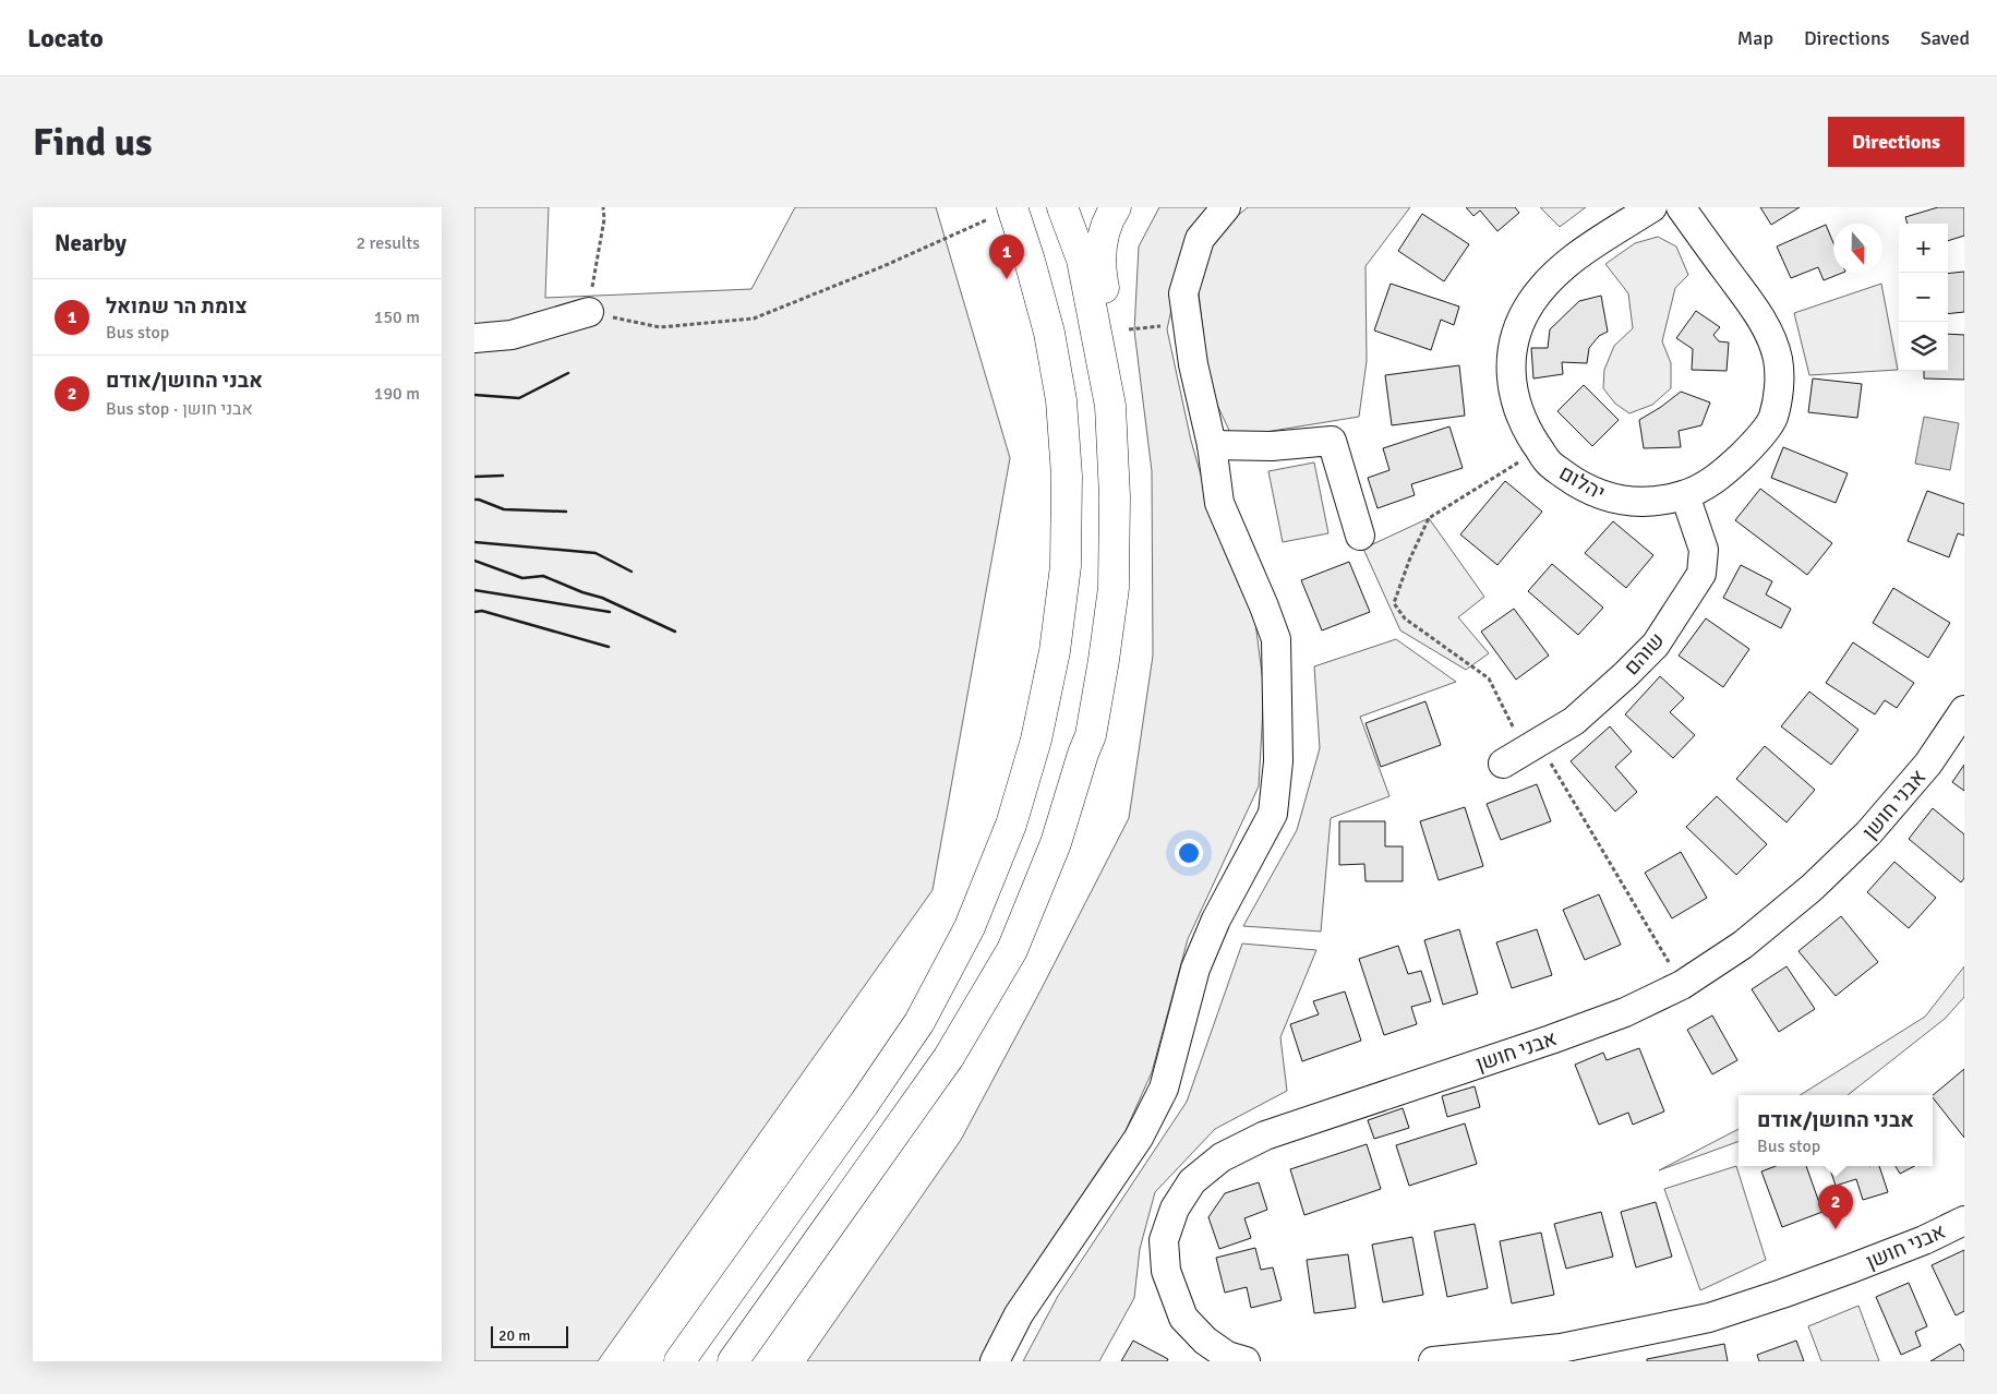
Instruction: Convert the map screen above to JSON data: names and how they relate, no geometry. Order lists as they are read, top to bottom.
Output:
{
  "streets": {
    "street": ["יהלום", "שוהם", "אבני חושן"]
  },
  "crossings": [
    ["יהלום", "שוהם"]
  ],
  "scale_bar": "20 m",
  "north": "bottom",
  "page": {
    "header": "Locato",
    "nav": ["Map", "Directions", "Saved"],
    "buttons": "Directions",
    "title": "Find us",
    "heading": ["Nearby", "2 results"],
    "map_buttons": ["+", "−"],
    "pins": ["1", "2"],
    "list": [
      {
        "mark": "1",
        "name": "צומת הר שמואל",
        "note": "Bus stop",
        "value": "150 m"
      },
      {
        "mark": "2",
        "name": "אבני החושן/אודם",
        "note": "Bus stop · אבני חושן",
        "value": "190 m"
      }
    ],
    "popup": ["אבני החושן/אודם", "Bus stop"],
    "scale": "20 m"
  }
}
